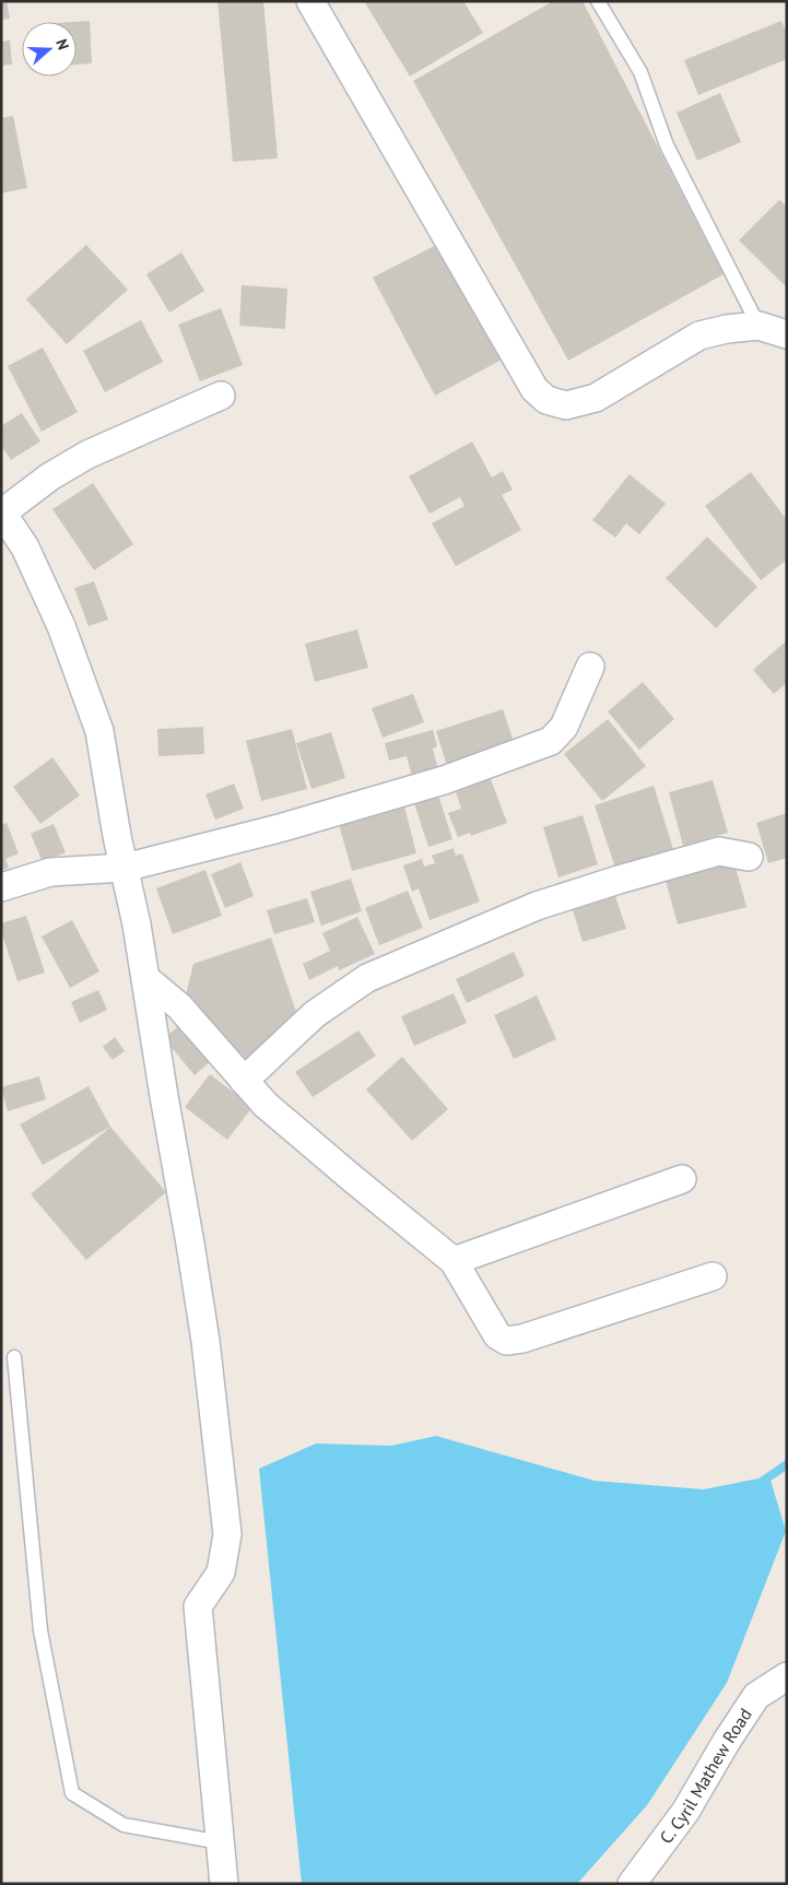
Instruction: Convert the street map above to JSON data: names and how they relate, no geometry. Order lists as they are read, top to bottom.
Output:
{
  "streets": {
    "street": ["C. Cyril Mathew Road"]
  },
  "north": "right"
}
